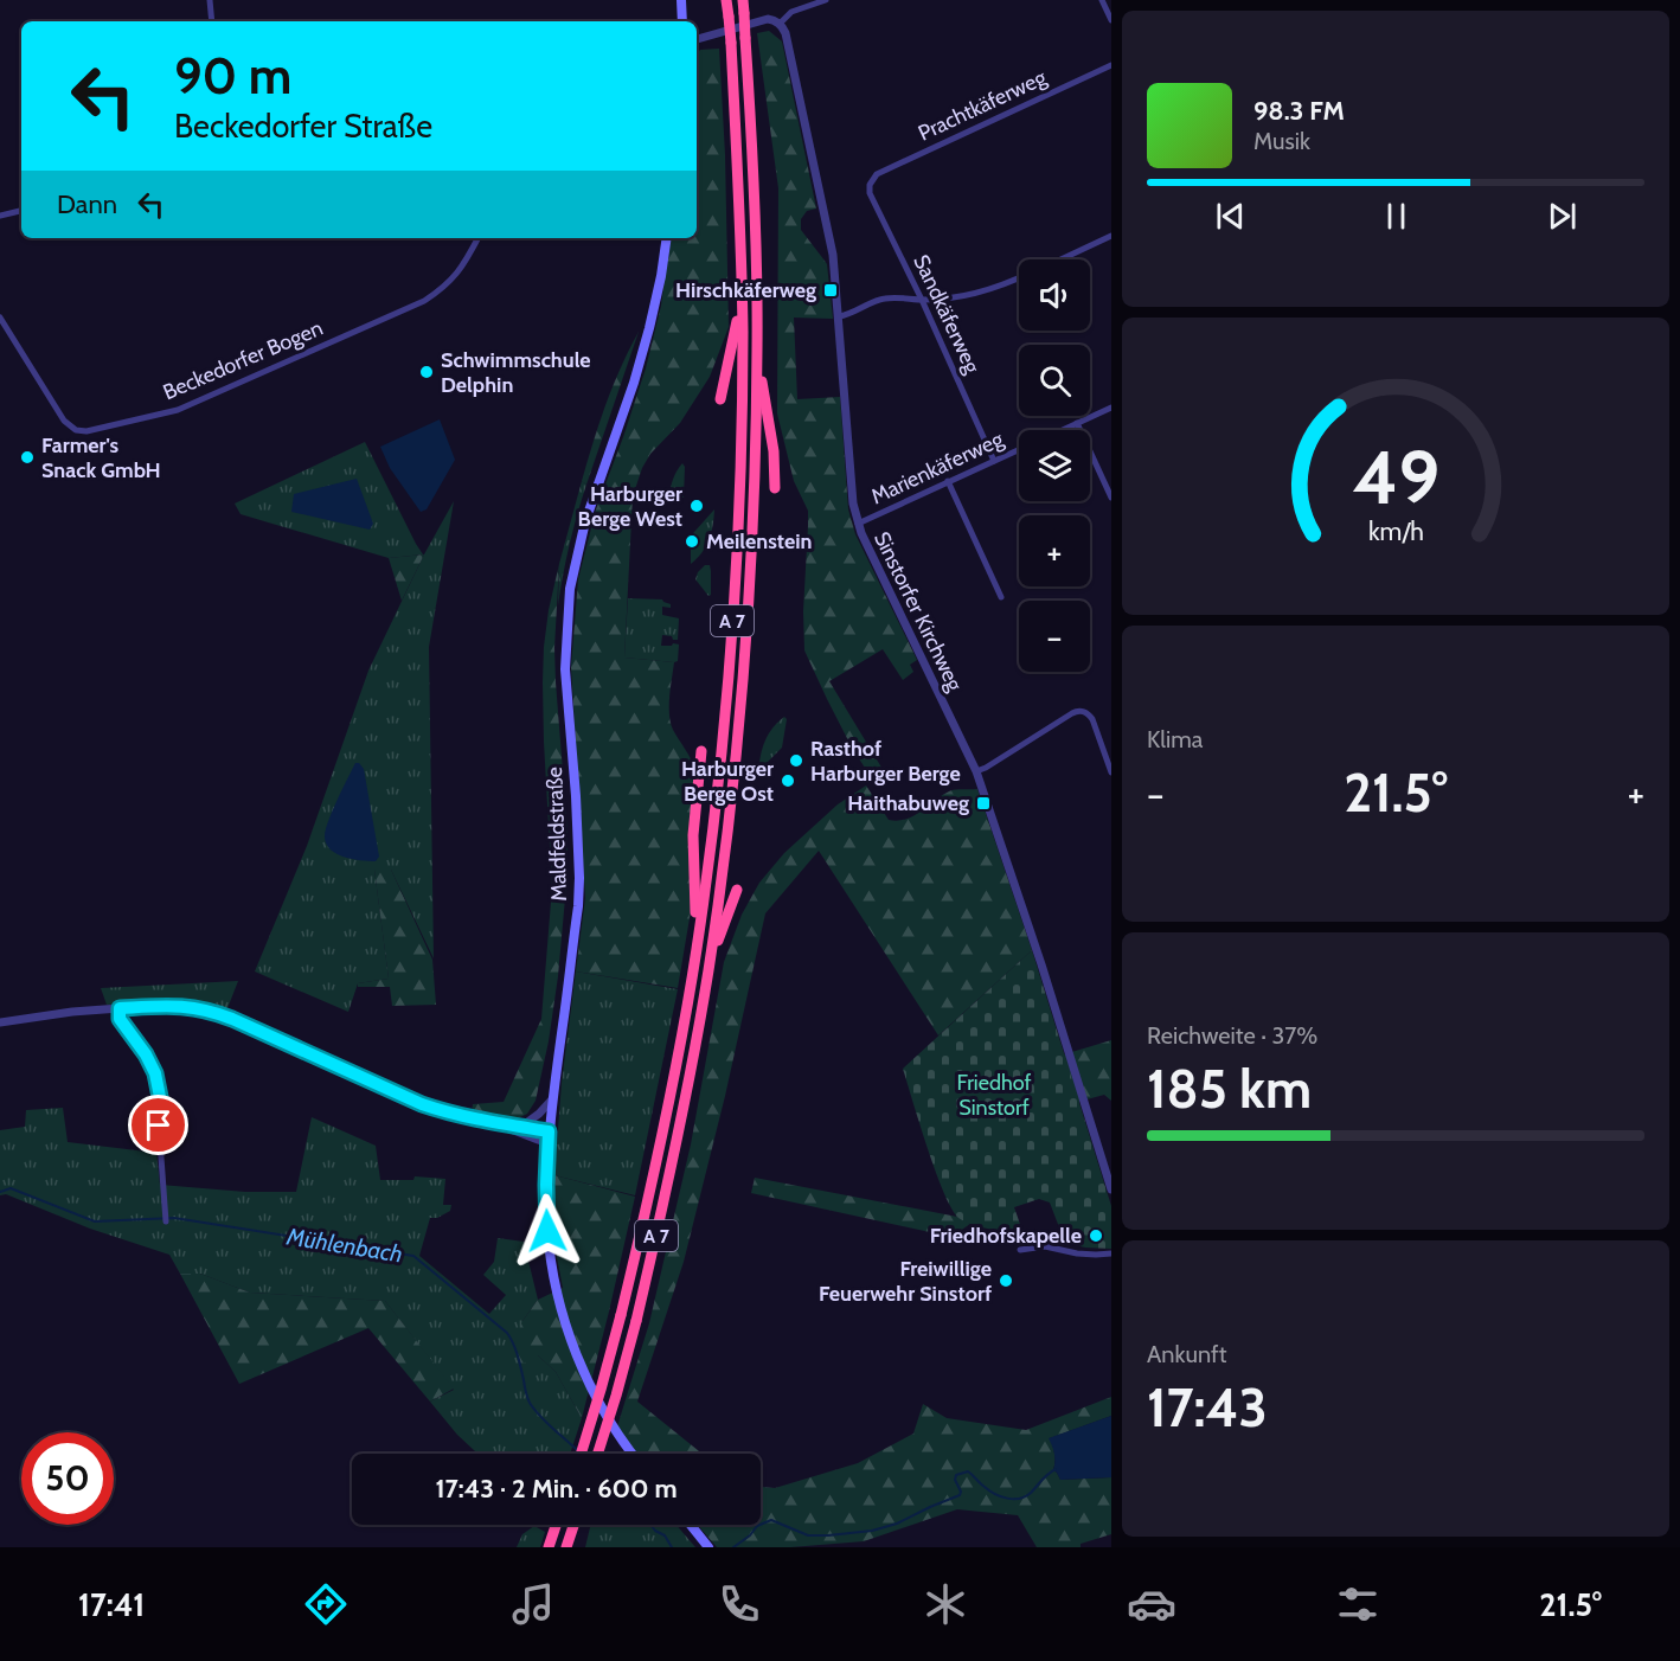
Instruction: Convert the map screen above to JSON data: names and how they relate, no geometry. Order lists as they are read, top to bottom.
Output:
{
  "streets": {
    "highway": ["A 7"],
    "main road": ["Maldfeldstraße"],
    "street": [
      "Prachtkäferweg",
      "Sandkäferweg",
      "Beckedorfer Bogen",
      "Marienkäferweg",
      "Sinstorfer Kirchweg"
    ]
  },
  "crossings": [
    ["Prachtkäferweg", "Sandkäferweg"],
    ["Sandkäferweg", "Marienkäferweg"],
    ["Marienkäferweg", "Sinstorfer Kirchweg"]
  ],
  "water": ["Mühlenbach"],
  "parks": ["Friedhof Sinstorf"],
  "places": {
    "transit": ["Hirschkäferweg", "Haithabuweg"],
    "other": [
      "Schwimmschule Delphin",
      "Farmer's Snack GmbH",
      "Harburger Berge West",
      "Meilenstein",
      "Rasthof Harburger Berge",
      "Harburger Berge Ost",
      "Friedhofskapelle",
      "Freiwillige Feuerwehr Sinstorf"
    ]
  },
  "page": {
    "turn": ["90 m", "Beckedorfer Straße"],
    "song": ["98.3 FM", "Musik"],
    "then": "Dann",
    "map_buttons": ["+", "−"],
    "tile": [
      "Klima",
      ["Reichweite · 37%", "185 km"],
      ["Ankunft", "17:43"]
    ],
    "heat": ["−", "21.5°", "+"],
    "limit": "50",
    "trip": "17:43 · 2 Min. · 600 m",
    "tabs": ["17:41", "21.5°"],
    "gauge": ["49", "km/h"]
  }
}
